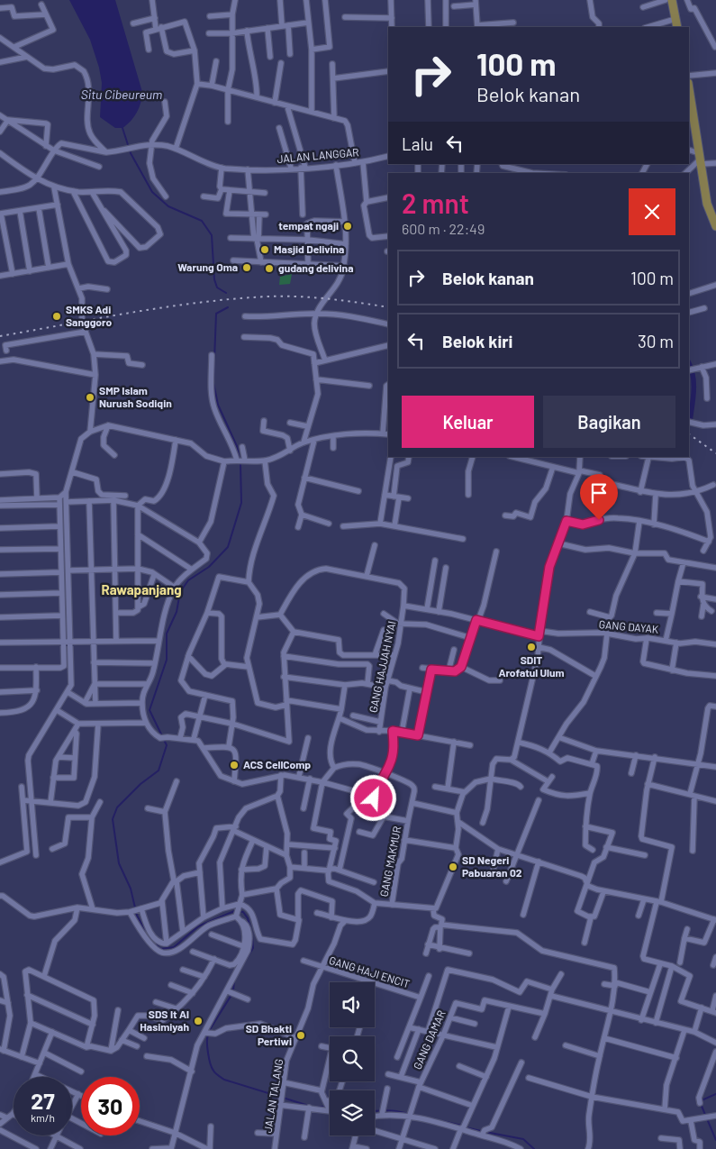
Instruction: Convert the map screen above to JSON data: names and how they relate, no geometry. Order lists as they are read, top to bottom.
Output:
{
  "streets": {
    "street": [
      "JALAN LANGGAR",
      "GANG DAYAK",
      "GANG HAJJAH NYAI",
      "GANG MAKMUR",
      "GANG HAJI ENCIT",
      "GANG DAMAR",
      "JALAN TALANG"
    ]
  },
  "crossings": [
    ["GANG DAYAK", "GANG HAJJAH NYAI"],
    ["GANG HAJI ENCIT", "JALAN TALANG"]
  ],
  "districts": ["Rawapanjang"],
  "water": ["Situ Cibeureum"],
  "places": [
    "tempat ngaji",
    "Masjid Delivina",
    "Warung Oma",
    "gudang delivina",
    "SMKS Adi Sanggoro",
    "SMP Islam Nurush Sodiqin",
    "SDIT Arofatul Ulum",
    "ACS CellComp",
    "SD Negeri Pabuaran 02",
    "SDS It Al Hasimiyah",
    "SD Bhakti Pertiwi"
  ],
  "page": {
    "turn": ["100 m", "Belok kanan"],
    "then": "Lalu",
    "heading": ["2 mnt", "600 m · 22:49"],
    "list": [
      {
        "name": "Belok kanan",
        "value": "100 m"
      },
      {
        "name": "Belok kiri",
        "value": "30 m"
      }
    ],
    "buttons": ["Keluar", "Bagikan"],
    "speed": "27 km/h",
    "limit": "30"
  }
}
